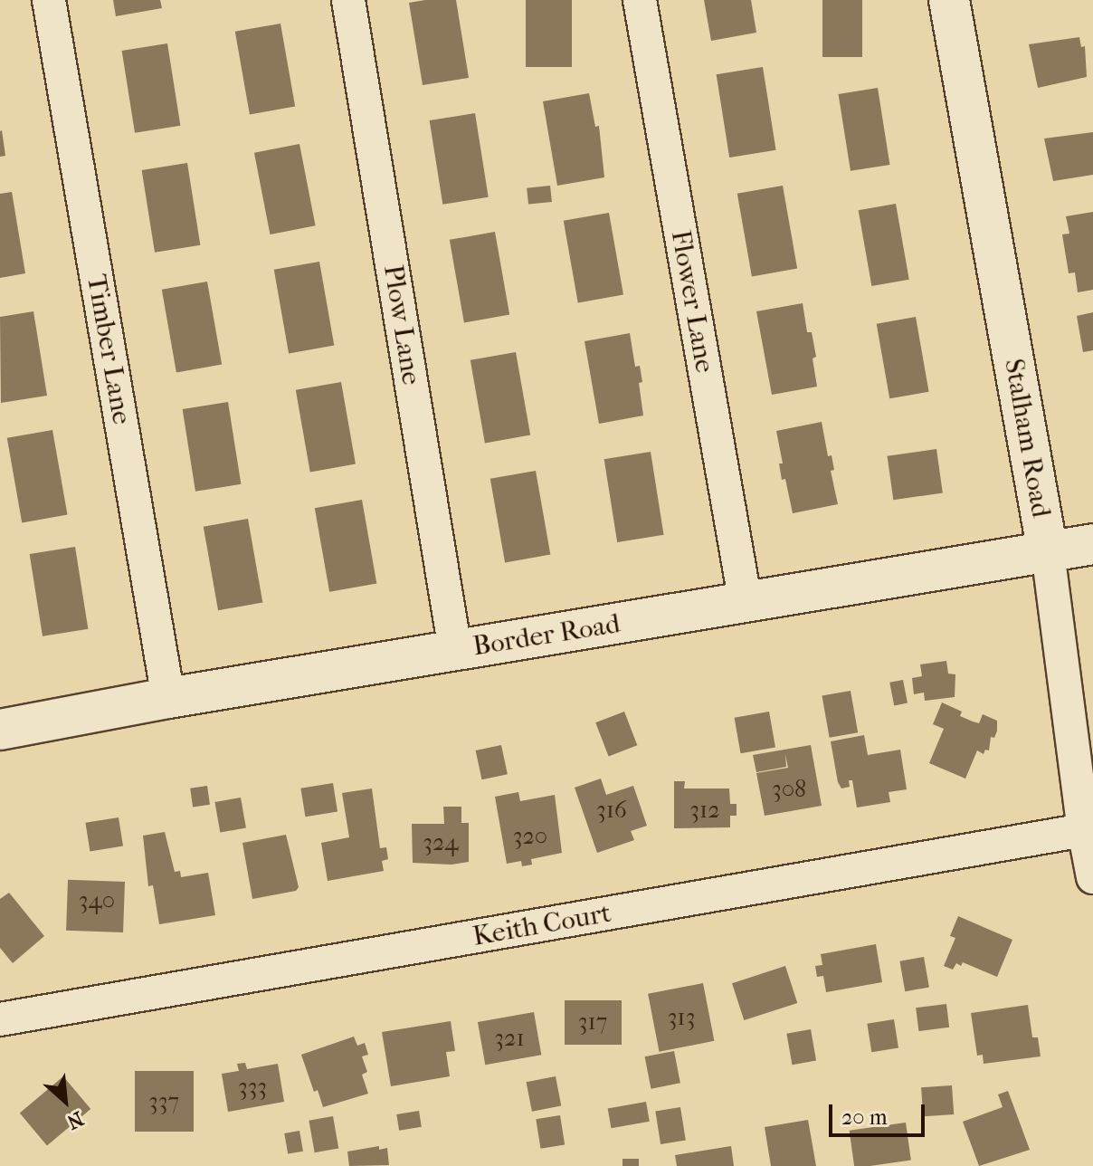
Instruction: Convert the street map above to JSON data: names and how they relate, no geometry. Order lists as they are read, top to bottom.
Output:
{
  "streets": {
    "street": [
      "Flower Lane",
      "Plow Lane",
      "Timber Lane",
      "Stalham Road",
      "Border Road",
      "Keith Court"
    ]
  },
  "crossings": [
    ["Flower Lane", "Border Road"],
    ["Plow Lane", "Border Road"],
    ["Timber Lane", "Border Road"],
    ["Stalham Road", "Border Road"],
    ["Stalham Road", "Keith Court"]
  ],
  "house_numbers": [
    "308",
    "316",
    "312",
    "320",
    "324",
    "340",
    "313",
    "317",
    "321",
    "333",
    "337"
  ],
  "scale_bar": "20 m",
  "north": "bottom right"
}
